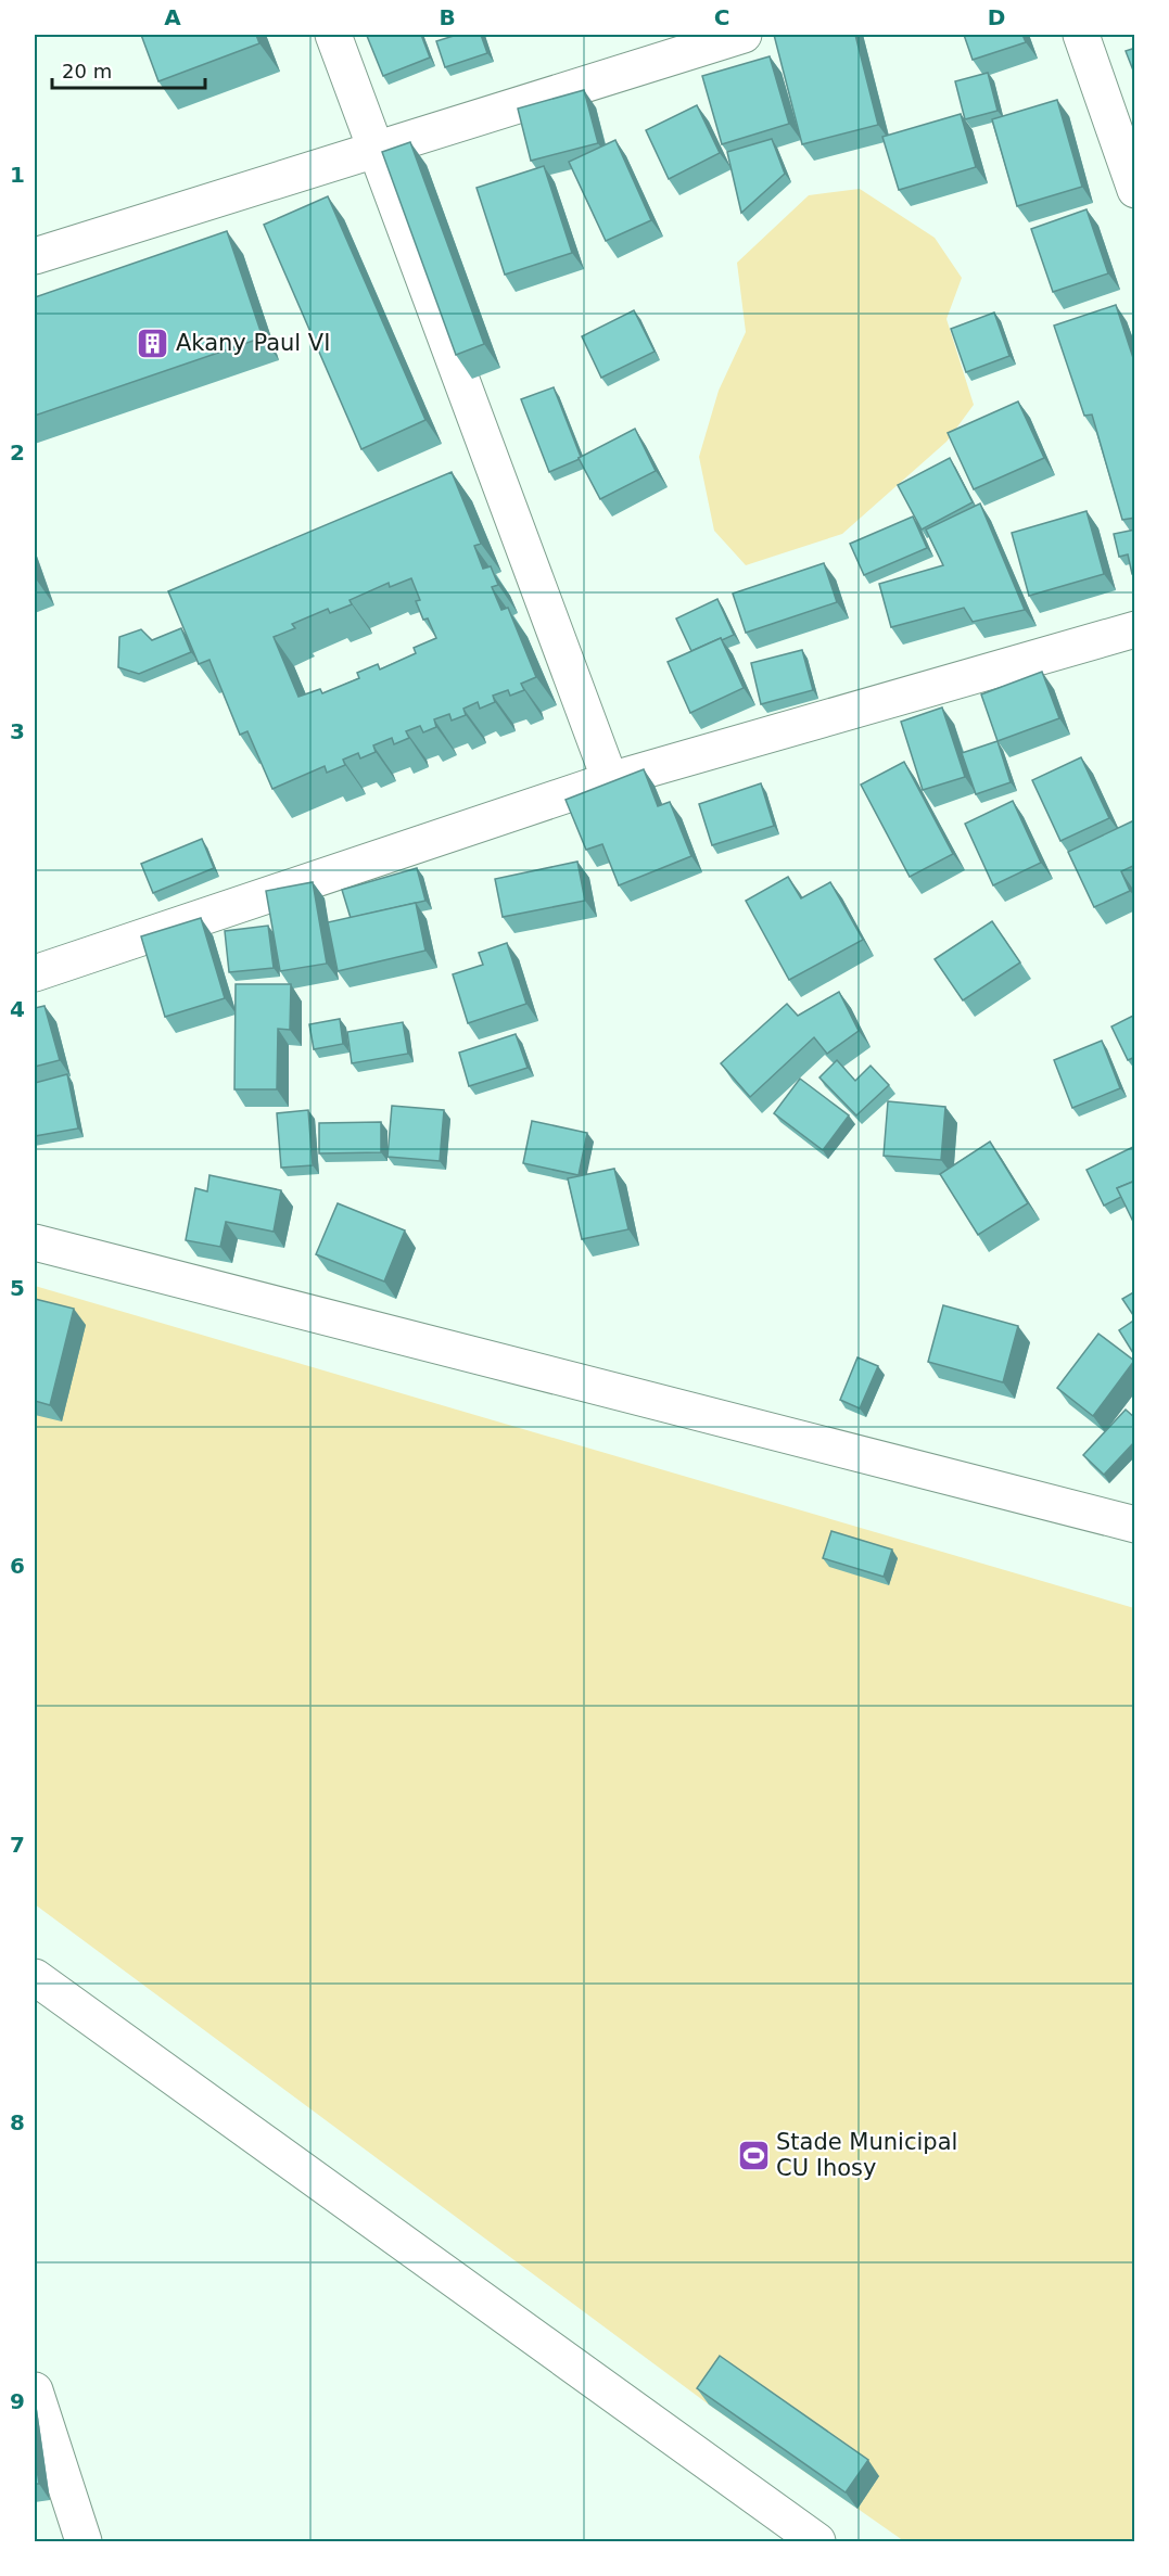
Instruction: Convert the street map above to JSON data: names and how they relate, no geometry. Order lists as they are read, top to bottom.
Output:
{
  "places": {
    "building": ["Akany Paul VI"],
    "sports": ["Stade Municipal CU Ihosy"]
  },
  "scale_bar": "20 m",
  "grid": {
    "columns": [
      "A",
      "B",
      "C",
      "D"
    ],
    "rows": [
      "1",
      "2",
      "3",
      "4",
      "5",
      "6",
      "7",
      "8",
      "9"
    ]
  }
}
